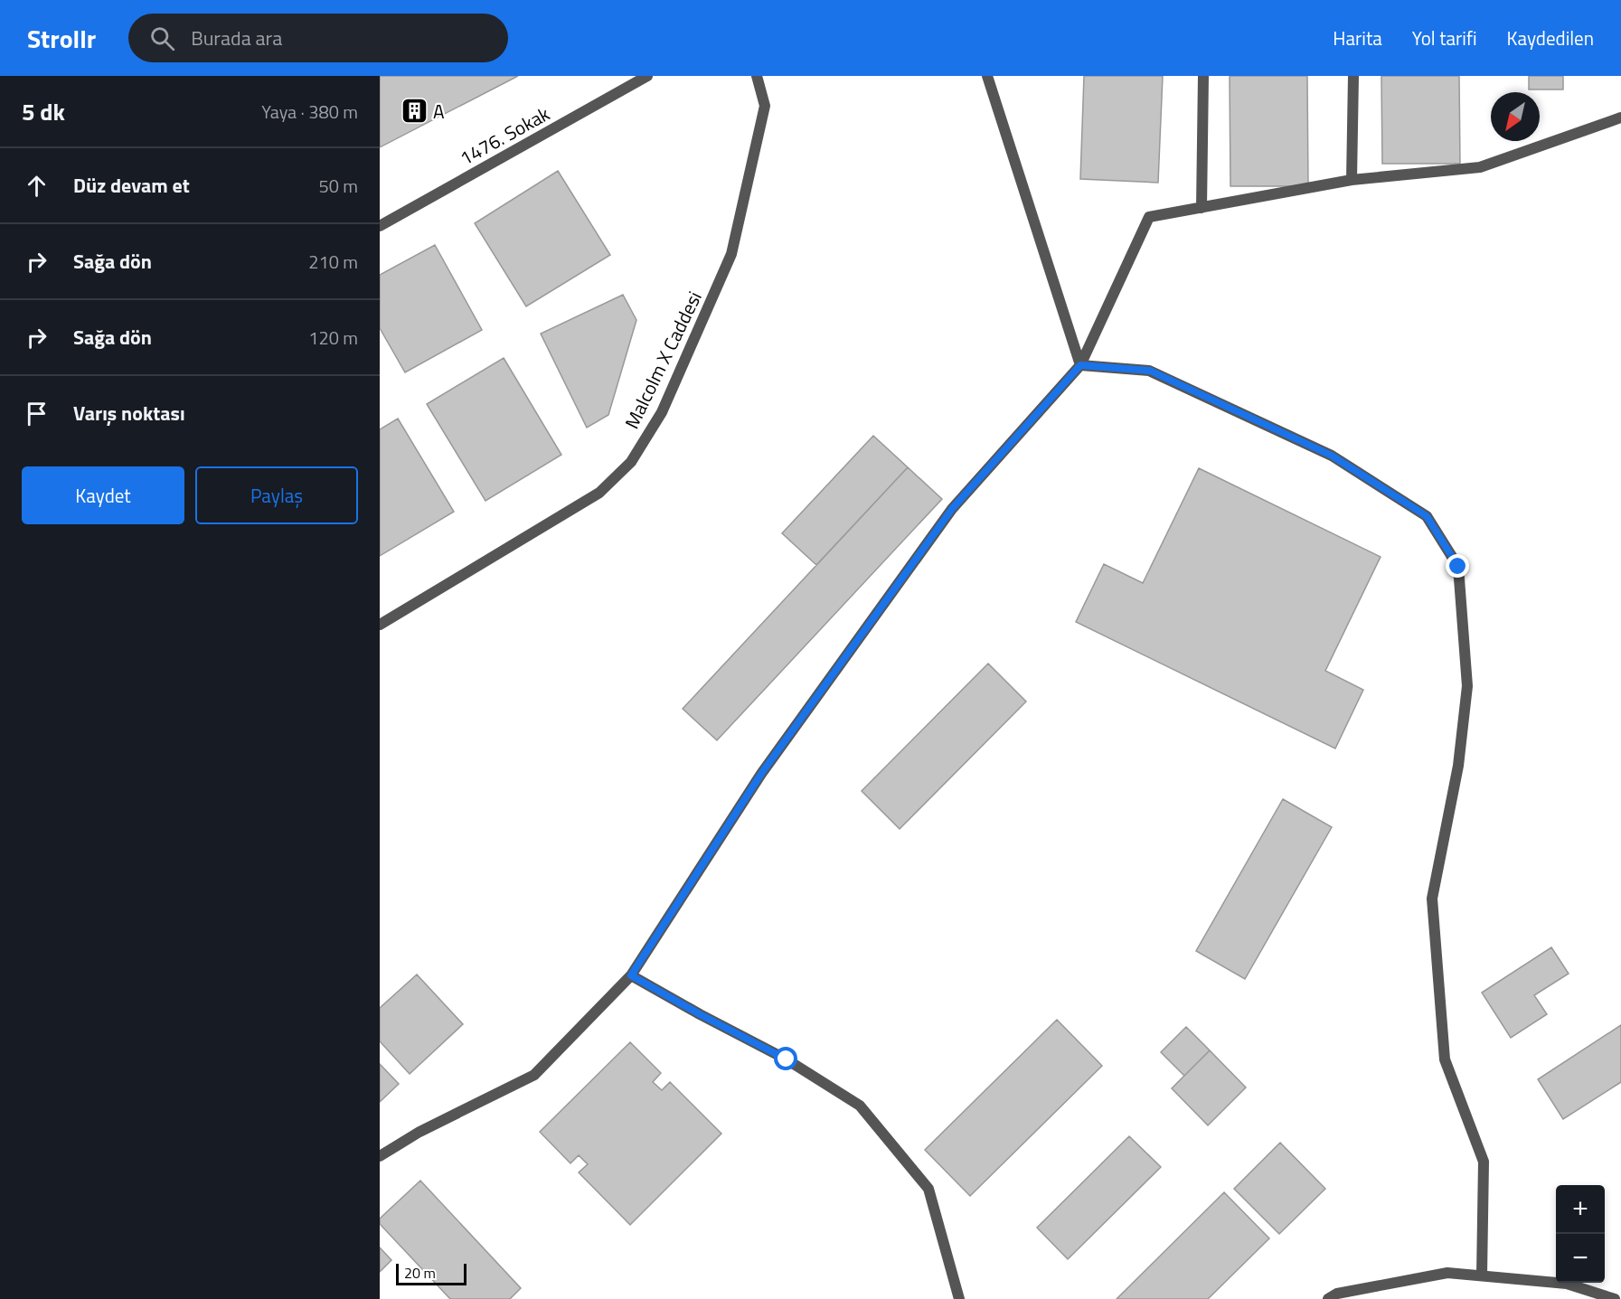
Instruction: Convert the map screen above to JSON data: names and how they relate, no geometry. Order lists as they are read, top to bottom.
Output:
{
  "streets": {
    "street": ["1476. Sokak", "Malcolm X Caddesi"]
  },
  "places": {
    "building": ["A"]
  },
  "scale_bar": "20 m",
  "north": "bottom left",
  "page": {
    "header": "Strollr",
    "search": "Burada ara",
    "nav": ["Harita", "Yol tarifi", "Kaydedilen"],
    "heading": ["5 dk", "Yaya · 380 m"],
    "list": [
      ["Düz devam et", "50 m"],
      ["Sağa dön", "210 m"],
      ["Sağa dön", "120 m"],
      "Varış noktası"
    ],
    "buttons": ["Kaydet", "Paylaş"],
    "map_buttons": ["+", "−"],
    "scale": "20 m"
  }
}
